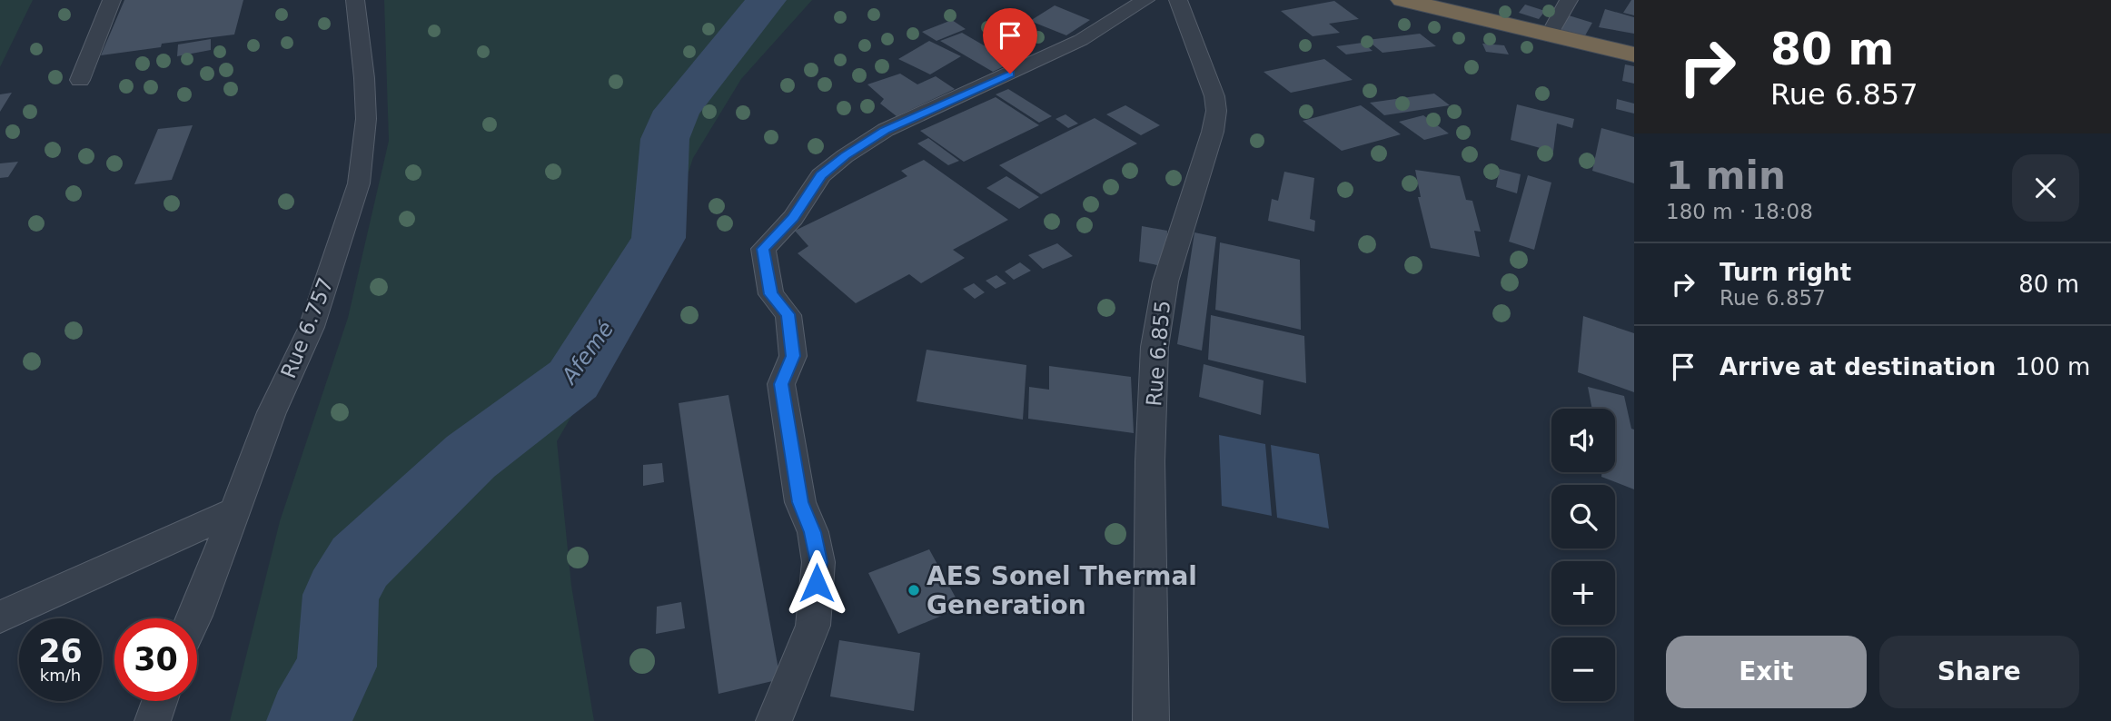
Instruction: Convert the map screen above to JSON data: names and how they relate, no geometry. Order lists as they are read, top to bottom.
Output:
{
  "streets": {
    "street": ["Rue 6.757", "Rue 6.855"]
  },
  "water": ["Afemé"],
  "places": ["AES Sonel Thermal Generation"],
  "page": {
    "turn": ["80 m", "Rue 6.857"],
    "heading": ["1 min", "180 m · 18:08"],
    "list": [
      {
        "name": "Turn right",
        "note": "Rue 6.857",
        "value": "80 m"
      },
      {
        "name": "Arrive at destination",
        "value": "100 m"
      }
    ],
    "map_buttons": ["+", "−"],
    "speed": "26 km/h",
    "limit": "30",
    "buttons": ["Exit", "Share"]
  }
}
